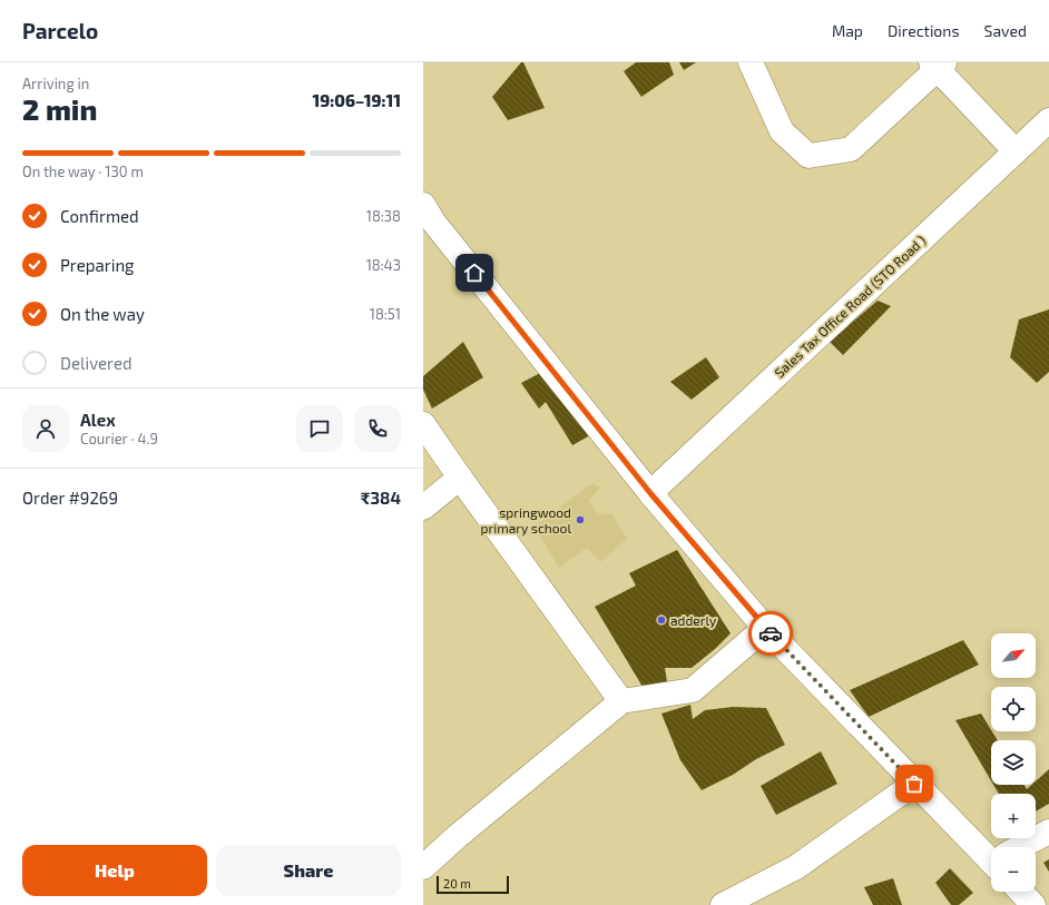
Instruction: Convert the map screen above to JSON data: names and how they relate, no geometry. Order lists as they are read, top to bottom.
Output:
{
  "streets": {
    "street": ["Sales Tax Office Road (STO Road )"]
  },
  "places": ["springwood primary school", "adderly"],
  "scale_bar": "20 m",
  "north": "top right",
  "page": {
    "header": "Parcelo",
    "nav": ["Map", "Directions", "Saved"],
    "heading": ["2 min", "Arriving in", "19:06–19:11"],
    "panel": [
      "Alex",
      "Courier · 4.9",
      "Order #9269",
      "₹384"
    ],
    "bar": "On the way · 130 m",
    "list": [
      ["Confirmed", "18:38"],
      ["Preparing", "18:43"],
      ["On the way", "18:51"],
      "Delivered"
    ],
    "map_buttons": ["+", "−"],
    "buttons": ["Help", "Share"],
    "scale": "20 m"
  }
}
